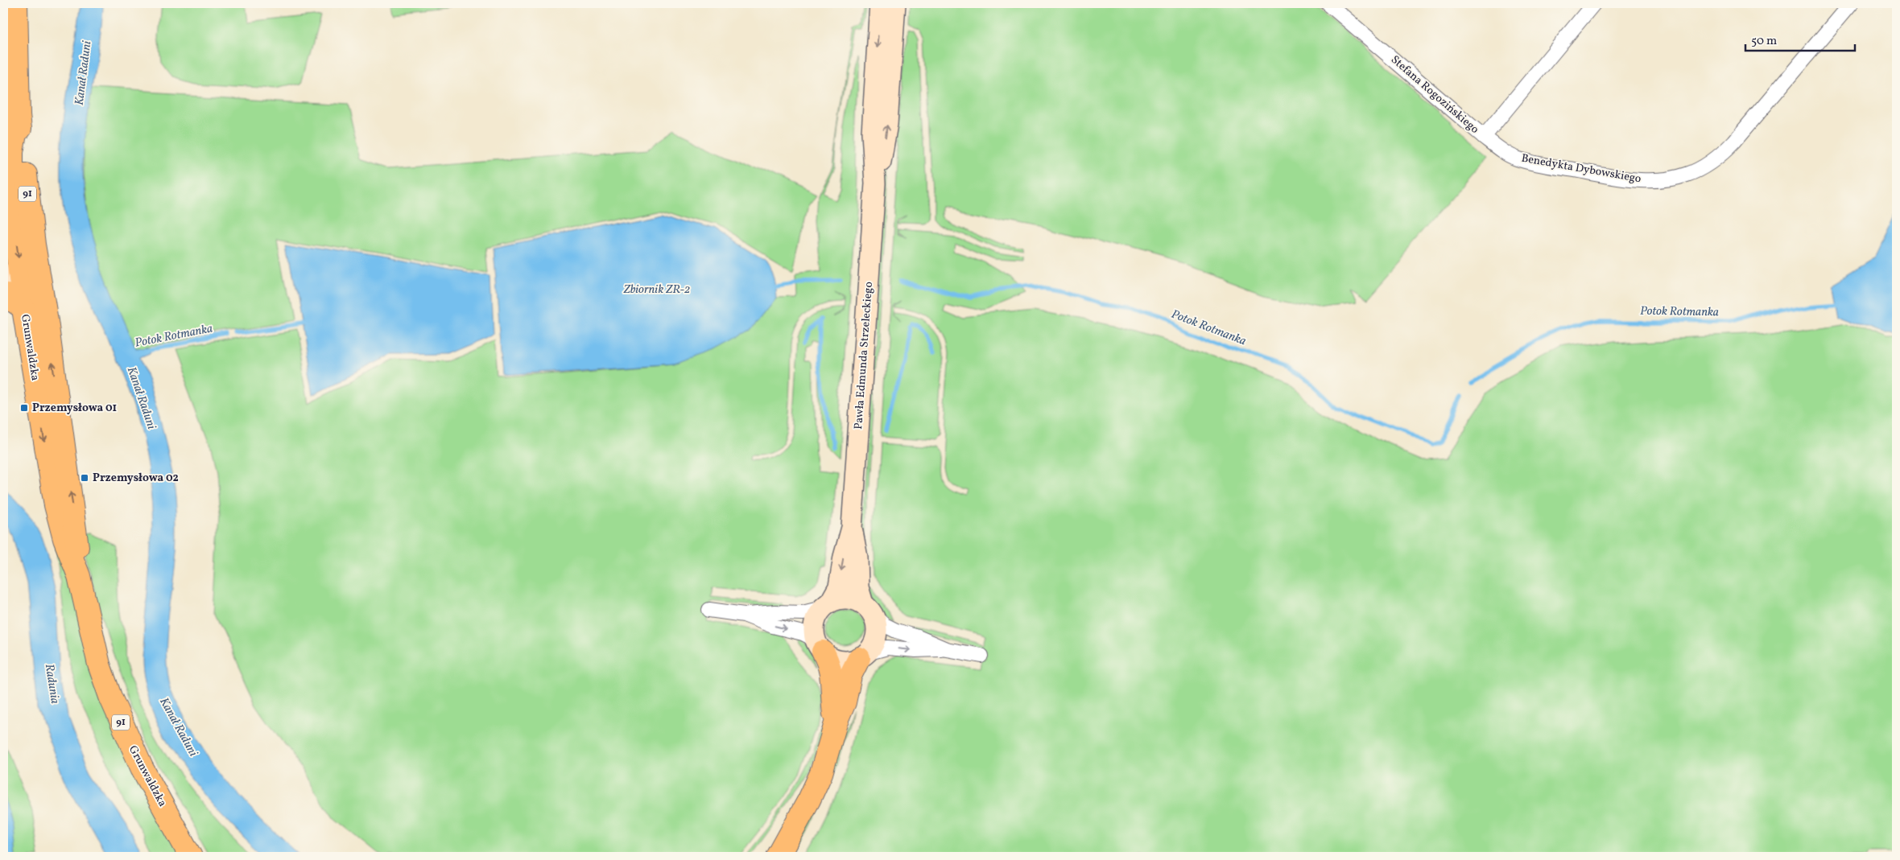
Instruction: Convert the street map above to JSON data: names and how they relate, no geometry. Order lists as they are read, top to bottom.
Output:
{
  "streets": {
    "main road": ["91", "Grunwaldzka", "Pawła Edmunda Strzeleckiego"],
    "street": ["Stefana Rogozińskiego", "Benedykta Dybowskiego"]
  },
  "crossings": [
    ["Stefana Rogozińskiego", "Benedykta Dybowskiego"]
  ],
  "water": [
    "Kanał Raduni",
    "Zbiornik ZR-2",
    "Potok Rotmanka",
    "Radunia"
  ],
  "places": {
    "transit": ["Przemysłowa 01", "Przemysłowa 02"]
  },
  "scale_bar": "50 m"
}
